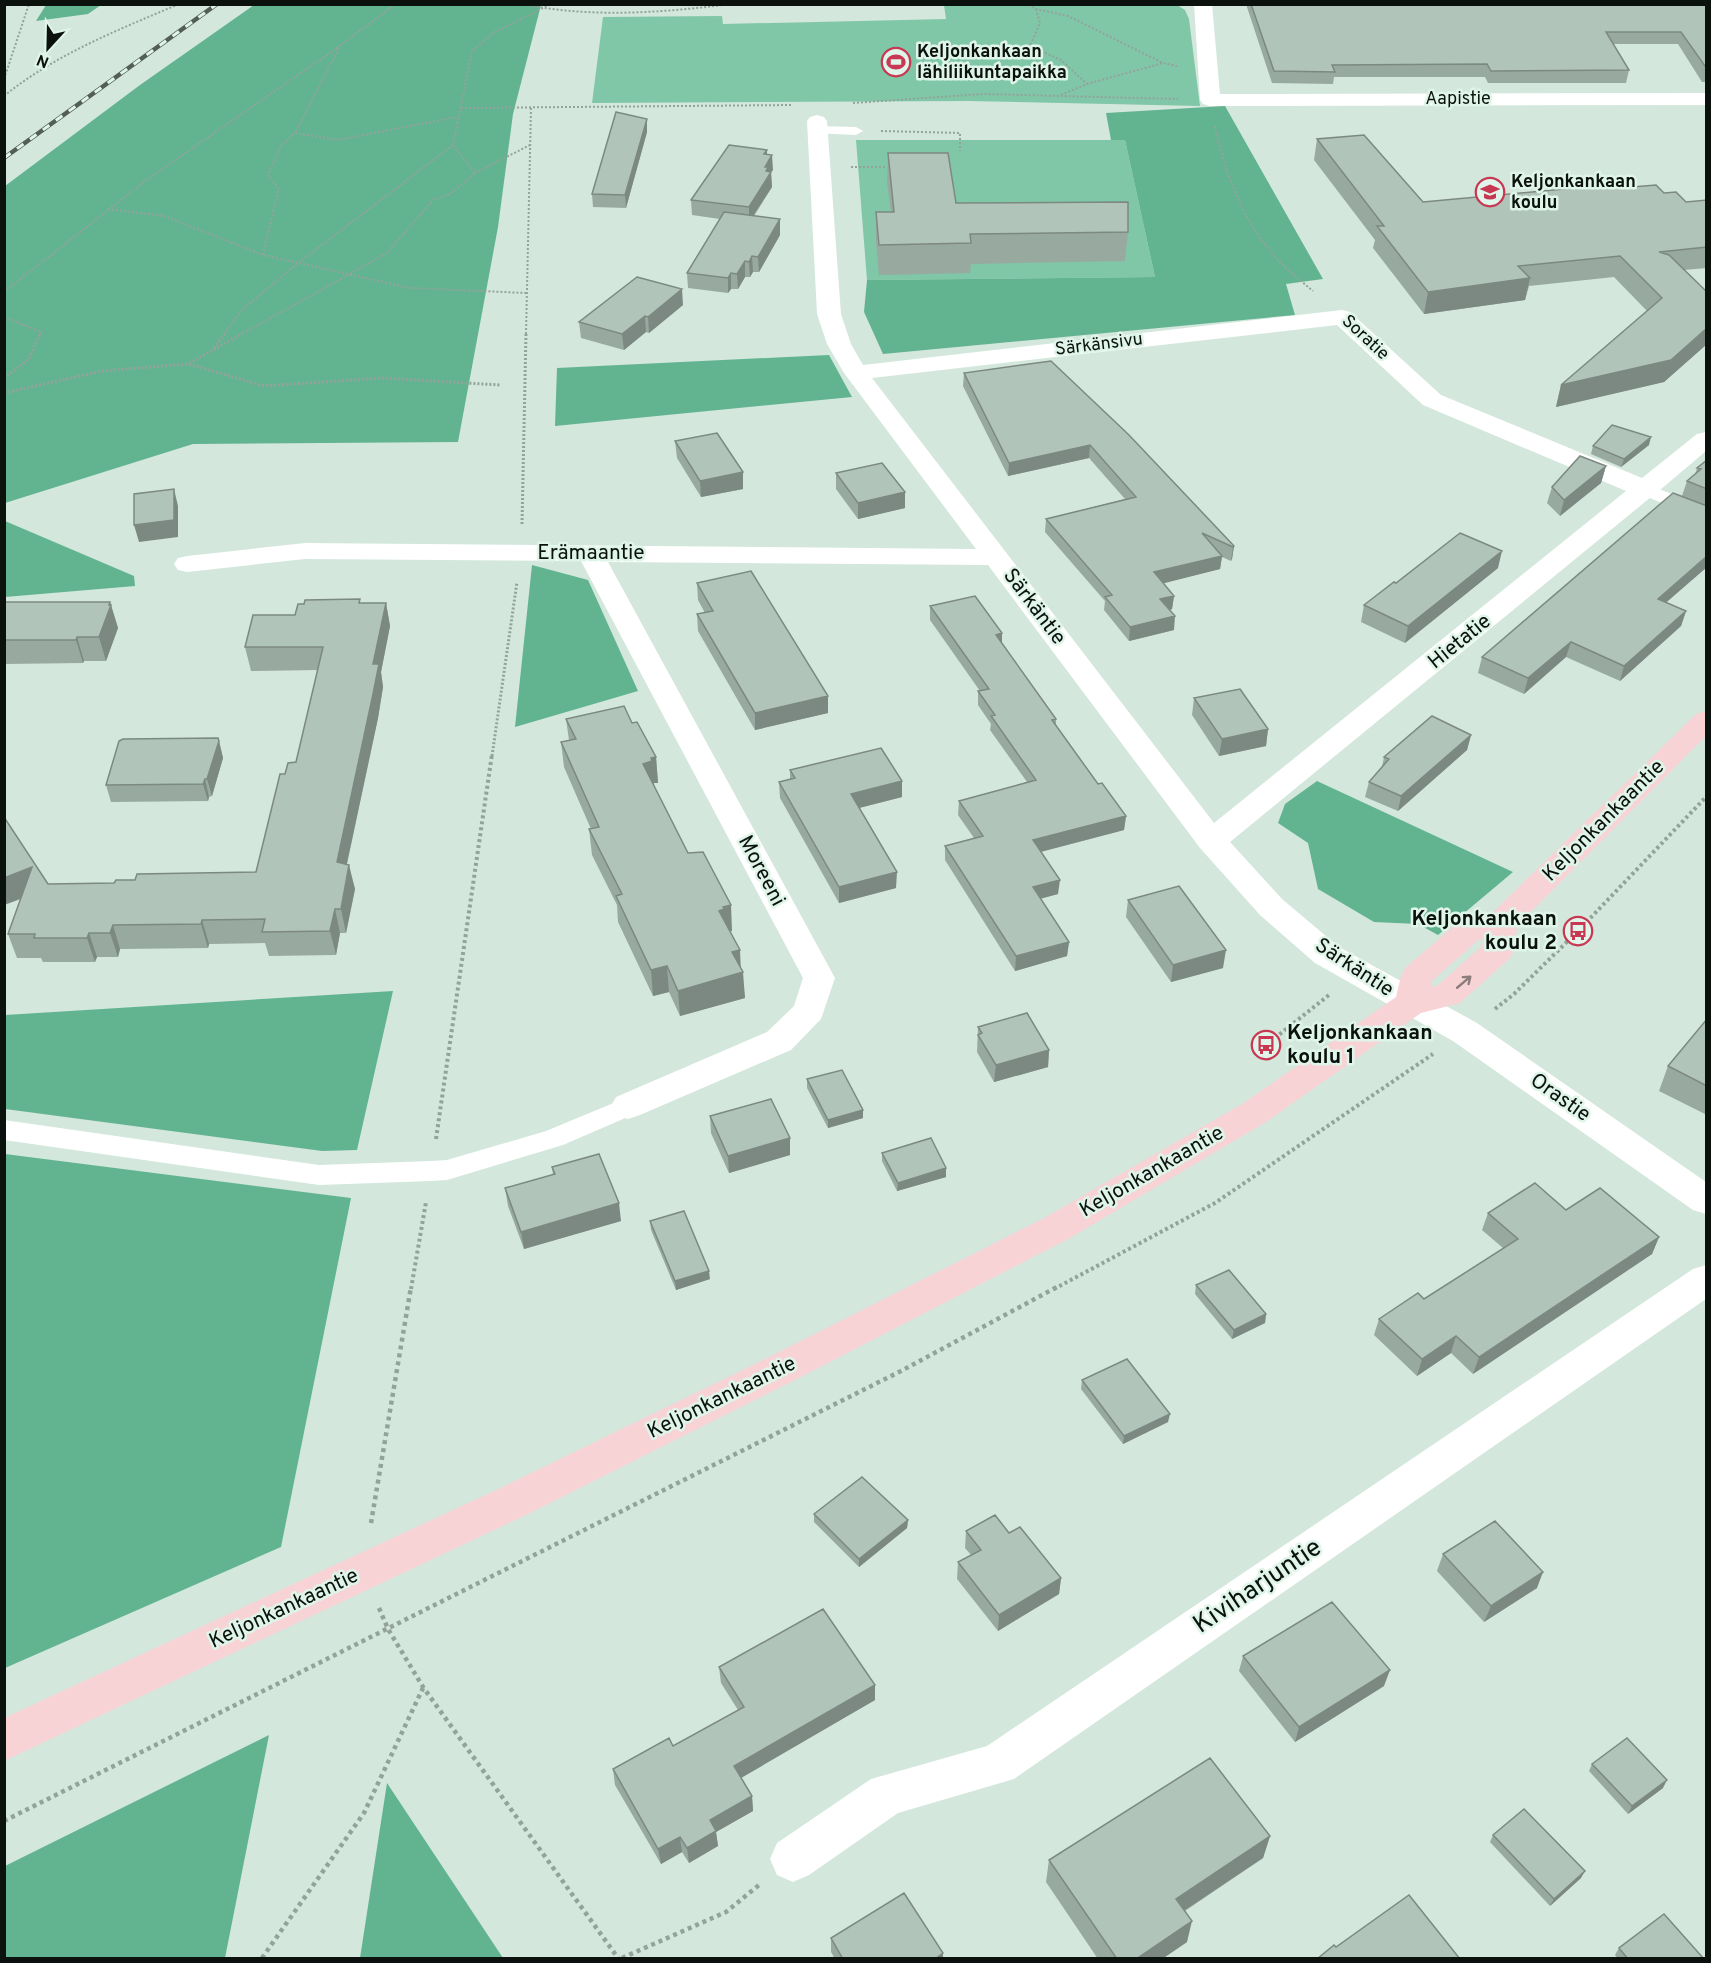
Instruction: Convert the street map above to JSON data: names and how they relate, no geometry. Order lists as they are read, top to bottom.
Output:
{
  "streets": {
    "main road": ["Keljonkankaantie"],
    "street": [
      "Aapistie",
      "Soratie",
      "Särkänsivu",
      "Erämaantie",
      "Särkäntie",
      "Hietatie",
      "Moreeni",
      "Orastie",
      "Kiviharjuntie"
    ]
  },
  "crossings": [
    ["Aapistie", "Soratie"],
    ["Soratie", "Särkänsivu"],
    ["Soratie", "Hietatie"],
    ["Särkänsivu", "Särkäntie"],
    ["Erämaantie", "Särkäntie"],
    ["Erämaantie", "Moreeni"],
    ["Särkäntie", "Hietatie"],
    ["Särkäntie", "Keljonkankaantie"],
    ["Särkäntie", "Orastie"],
    ["Keljonkankaantie", "Orastie"]
  ],
  "places": {
    "sports": ["Keljonkankaan lähiliikuntapaikka"],
    "school or university": ["Keljonkankaan koulu"],
    "bus stop": ["Keljonkankaan koulu 2", "Keljonkankaan koulu 1"]
  },
  "north": "bottom"
}
